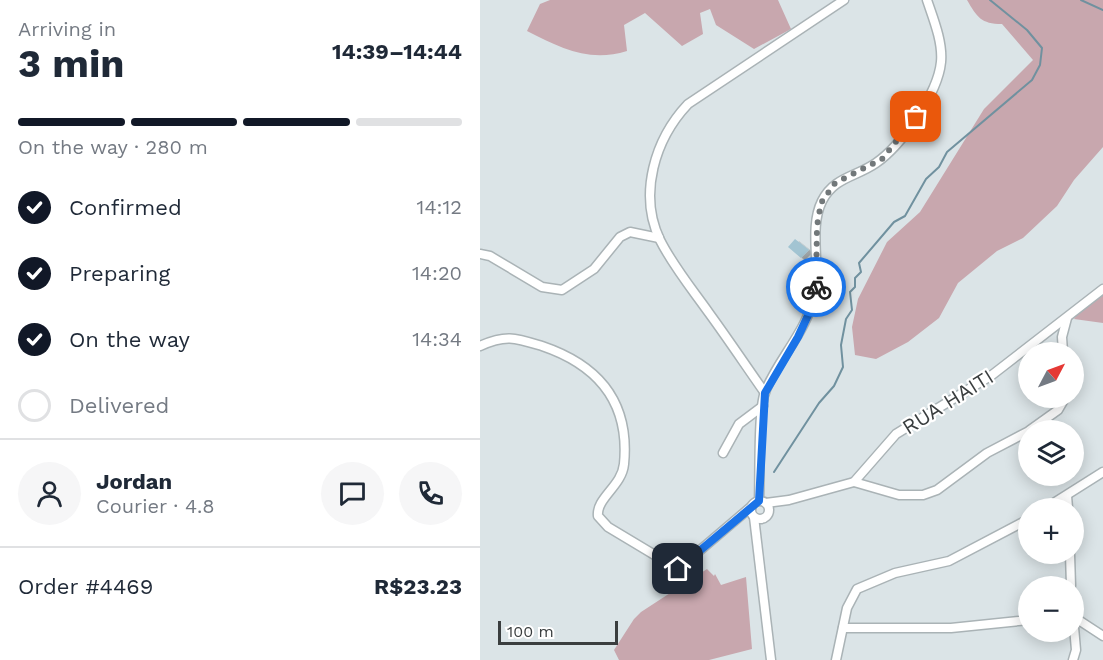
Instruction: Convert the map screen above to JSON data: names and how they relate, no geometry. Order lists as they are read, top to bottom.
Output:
{
  "streets": {
    "street": ["RUA HAITI"]
  },
  "scale_bar": "100 m",
  "north": "top right",
  "page": {
    "heading": ["3 min", "Arriving in", "14:39–14:44"],
    "panel": [
      "Jordan",
      "Courier · 4.8",
      "Order #4469",
      "R$23.23"
    ],
    "bar": "On the way · 280 m",
    "list": [
      ["Confirmed", "14:12"],
      ["Preparing", "14:20"],
      ["On the way", "14:34"],
      "Delivered"
    ],
    "map_buttons": ["+", "−"],
    "scale": "100 m"
  }
}
